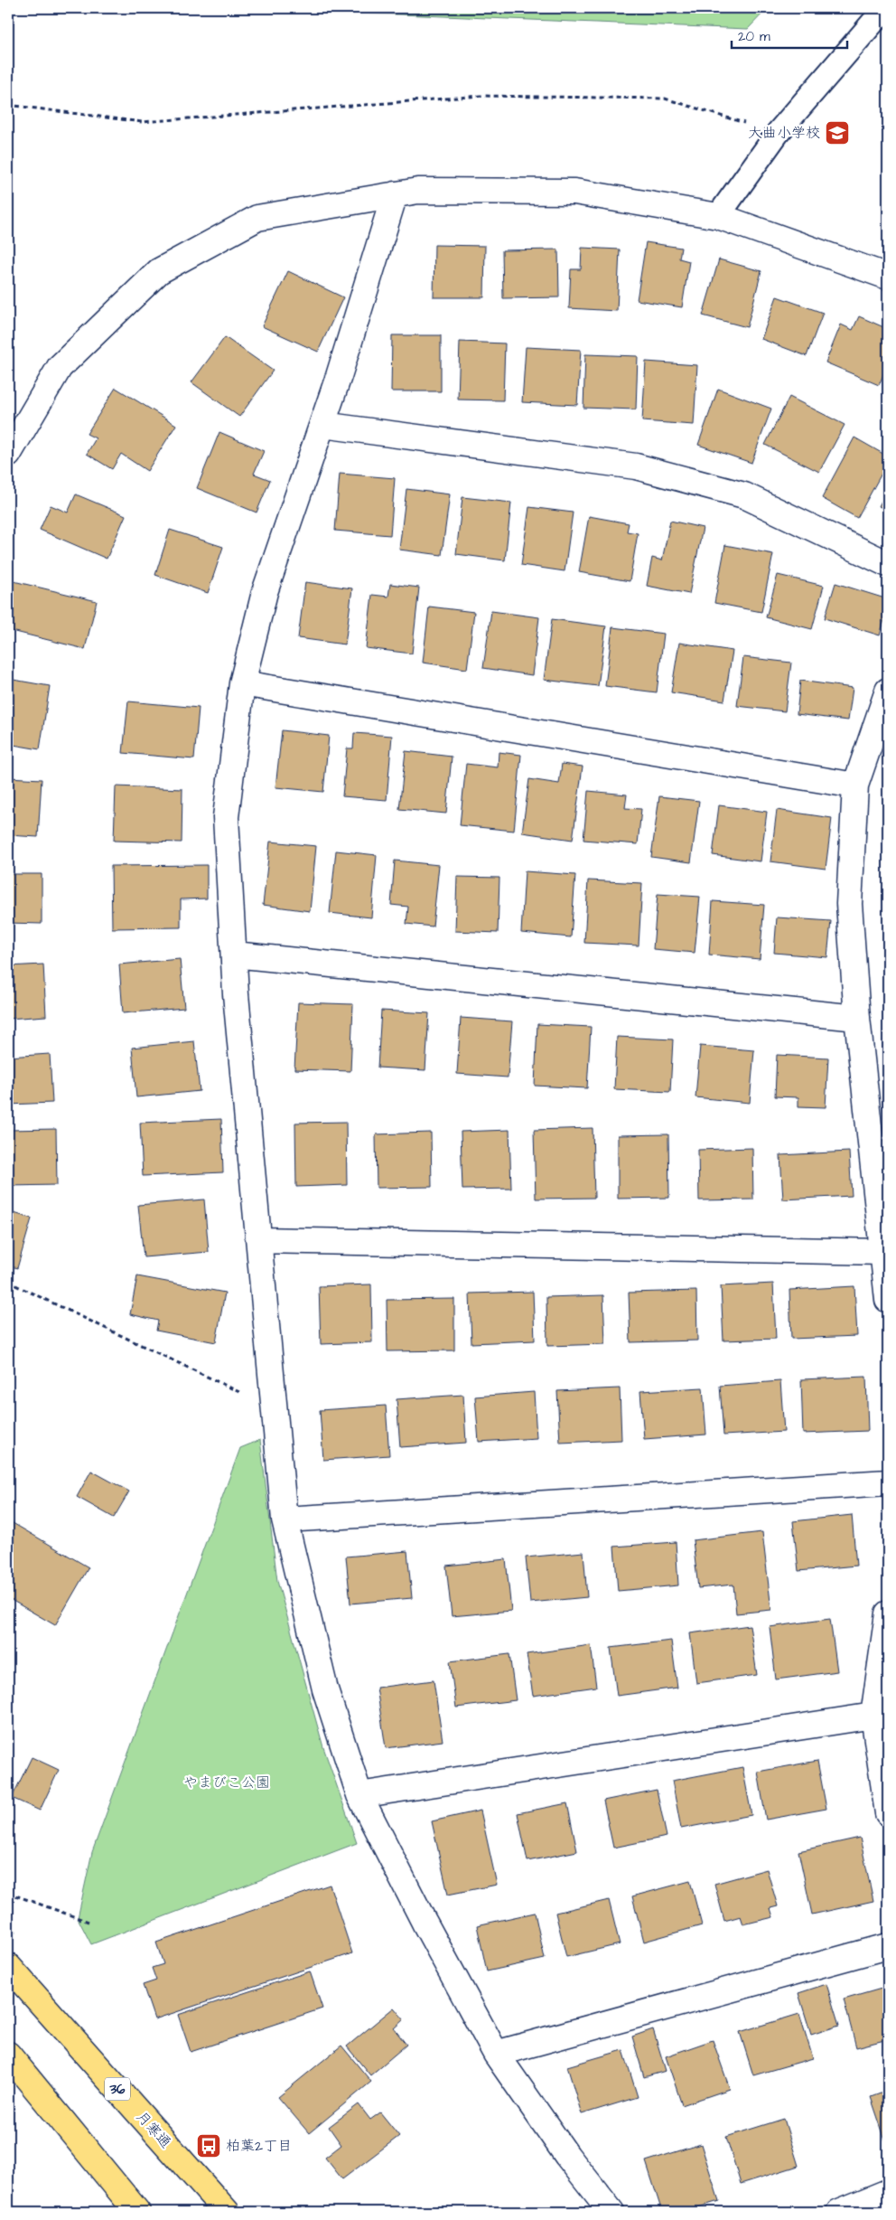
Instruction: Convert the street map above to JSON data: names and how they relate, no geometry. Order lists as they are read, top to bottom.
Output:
{
  "streets": {
    "highway": ["36", "月寒通"]
  },
  "parks": ["やまびこ公園"],
  "places": {
    "school or university": ["大曲小学校"],
    "bus stop": ["柏葉2丁目"]
  },
  "scale_bar": "20 m"
}
